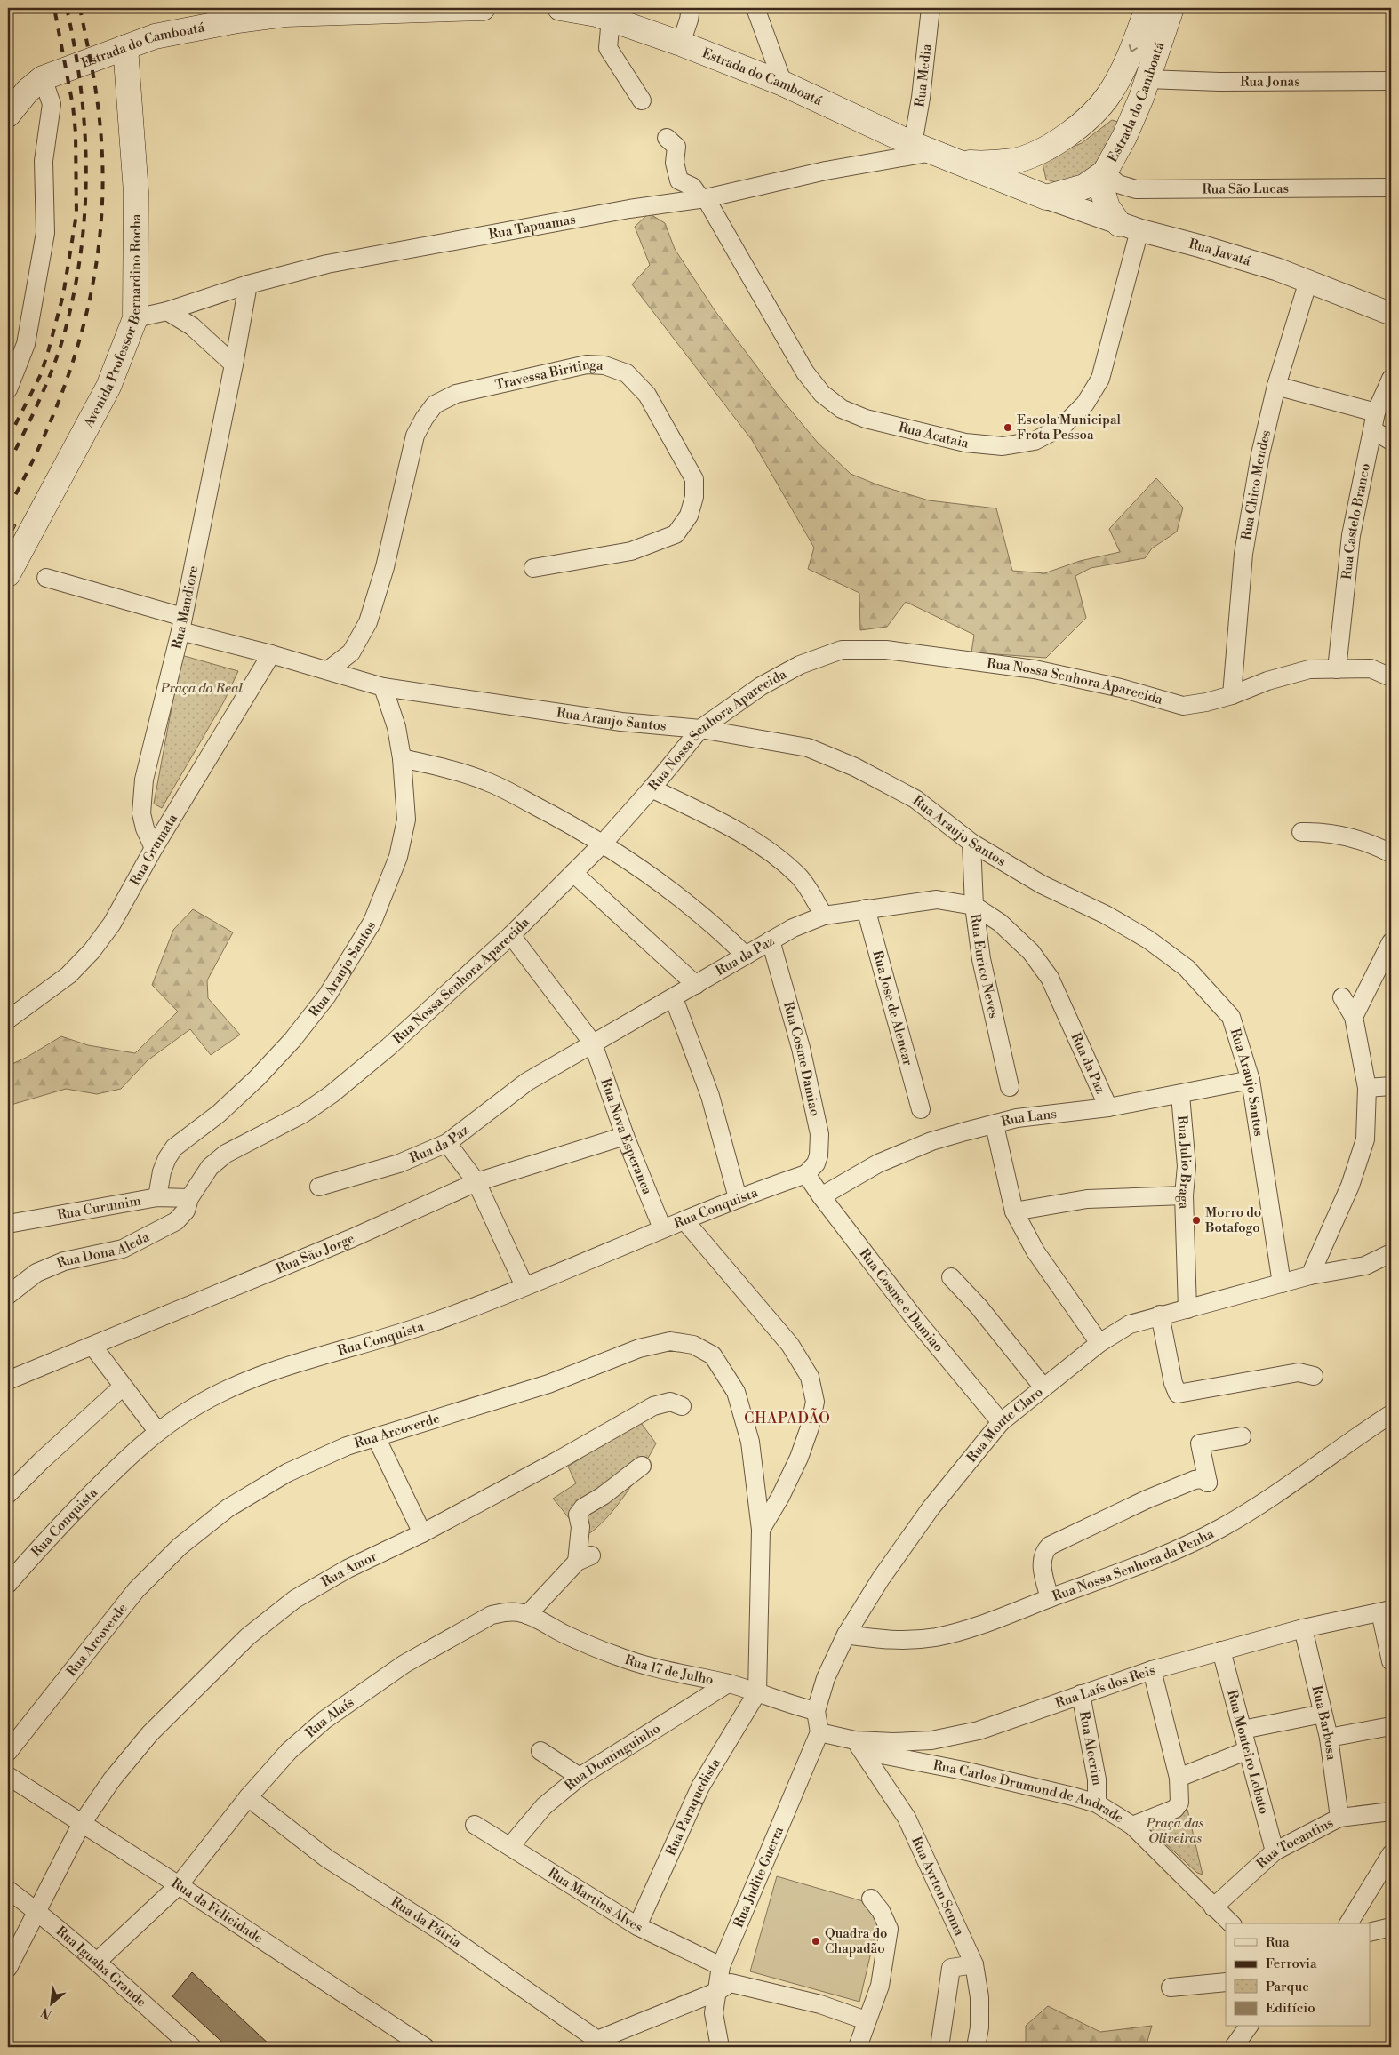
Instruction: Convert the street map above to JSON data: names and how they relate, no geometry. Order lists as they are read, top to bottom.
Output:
{
  "streets": {
    "main road": ["Estrada do Camboatá", "Avenida Professor Bernardino Rocha"],
    "street": [
      "Rua Media",
      "Rua Jonas",
      "Rua São Lucas",
      "Rua Tapuamas",
      "Rua Javatá",
      "Travessa Biritinga",
      "Rua Acataia",
      "Rua Chico Mendes",
      "Rua Castelo Branco",
      "Rua Mandiore",
      "Rua Nossa Senhora Aparecida",
      "Rua Araujo Santos",
      "Rua Grumata",
      "Rua da Paz",
      "Rua Eurico Neves",
      "Rua Jose de Alencar",
      "Rua Cosme Damiao",
      "Rua Lans",
      "Rua Nova Esperanca",
      "Rua Julio Braga",
      "Rua Curumim",
      "Rua Conquista",
      "Rua Dona Aleda",
      "Rua São Jorge",
      "Rua Cosme e Damiao",
      "Rua Monte Claro",
      "Rua Arcoverde",
      "Rua Nossa Senhora da Penha",
      "Rua Amor",
      "Rua 17 de Julho",
      "Rua Laís dos Reis",
      "Rua Alaís",
      "Rua Barbosa",
      "Rua Alecrim",
      "Rua Monteiro Lobato",
      "Rua Dominguinho",
      "Rua Carlos Drumond de Andrade",
      "Rua Paraquedista",
      "Rua Tocantins",
      "Rua Judite Guerra",
      "Rua Ayrton Senna",
      "Rua Martins Alves",
      "Rua da Felicidade",
      "Rua da Pátria",
      "Rua Iguaba Grande"
    ]
  },
  "crossings": [
    ["Estrada do Camboatá", "Rua Media"],
    ["Estrada do Camboatá", "Rua Jonas"],
    ["Estrada do Camboatá", "Rua São Lucas"],
    ["Estrada do Camboatá", "Rua Tapuamas"],
    ["Estrada do Camboatá", "Rua Javatá"],
    ["Estrada do Camboatá", "Avenida Professor Bernardino Rocha"],
    ["Rua Media", "Rua Tapuamas"],
    ["Rua Tapuamas", "Avenida Professor Bernardino Rocha"],
    ["Rua Tapuamas", "Rua Acataia"],
    ["Rua Tapuamas", "Rua Mandiore"],
    ["Rua Javatá", "Rua Acataia"],
    ["Rua Javatá", "Rua Chico Mendes"],
    ["Travessa Biritinga", "Rua Araujo Santos"],
    ["Rua Chico Mendes", "Rua Nossa Senhora Aparecida"],
    ["Rua Castelo Branco", "Rua Nossa Senhora Aparecida"],
    ["Rua Mandiore", "Rua Araujo Santos"],
    ["Rua Mandiore", "Rua Grumata"],
    ["Rua Nossa Senhora Aparecida", "Rua Araujo Santos"],
    ["Rua Nossa Senhora Aparecida", "Rua Nova Esperanca"],
    ["Rua Nossa Senhora Aparecida", "Rua Curumim"],
    ["Rua Nossa Senhora Aparecida", "Rua Dona Aleda"],
    ["Rua Araujo Santos", "Rua Grumata"],
    ["Rua Araujo Santos", "Rua Eurico Neves"],
    ["Rua Araujo Santos", "Rua Lans"],
    ["Rua Araujo Santos", "Rua Curumim"],
    ["Rua Araujo Santos", "Rua Monte Claro"],
    ["Rua da Paz", "Rua Eurico Neves"],
    ["Rua da Paz", "Rua Jose de Alencar"],
    ["Rua da Paz", "Rua Cosme Damiao"],
    ["Rua da Paz", "Rua Lans"],
    ["Rua da Paz", "Rua Nova Esperanca"],
    ["Rua Cosme Damiao", "Rua Conquista"],
    ["Rua Cosme Damiao", "Rua Cosme e Damiao"],
    ["Rua Lans", "Rua Julio Braga"],
    ["Rua Lans", "Rua Cosme e Damiao"],
    ["Rua Nova Esperanca", "Rua Conquista"],
    ["Rua Nova Esperanca", "Rua São Jorge"],
    ["Rua Julio Braga", "Rua Monte Claro"],
    ["Rua Curumim", "Rua Dona Aleda"],
    ["Rua Conquista", "Rua Cosme e Damiao"],
    ["Rua Cosme e Damiao", "Rua Monte Claro"],
    ["Rua Monte Claro", "Rua Nossa Senhora da Penha"],
    ["Rua Monte Claro", "Rua 17 de Julho"],
    ["Rua Arcoverde", "Rua 17 de Julho"],
    ["Rua Arcoverde", "Rua Paraquedista"],
    ["Rua Amor", "Rua da Felicidade"],
    ["Rua Amor", "Rua Iguaba Grande"],
    ["Rua 17 de Julho", "Rua Alaís"],
    ["Rua 17 de Julho", "Rua Dominguinho"],
    ["Rua 17 de Julho", "Rua Paraquedista"],
    ["Rua Laís dos Reis", "Rua Barbosa"],
    ["Rua Laís dos Reis", "Rua Alecrim"],
    ["Rua Laís dos Reis", "Rua Monteiro Lobato"],
    ["Rua Laís dos Reis", "Rua Carlos Drumond de Andrade"],
    ["Rua Laís dos Reis", "Rua Judite Guerra"],
    ["Rua Laís dos Reis", "Rua Ayrton Senna"],
    ["Rua Alaís", "Rua da Felicidade"],
    ["Rua Alaís", "Rua da Pátria"],
    ["Rua Alaís", "Rua Iguaba Grande"],
    ["Rua Barbosa", "Rua Tocantins"],
    ["Rua Alecrim", "Rua Carlos Drumond de Andrade"],
    ["Rua Monteiro Lobato", "Rua Tocantins"],
    ["Rua Dominguinho", "Rua Martins Alves"],
    ["Rua Carlos Drumond de Andrade", "Rua Tocantins"],
    ["Rua Carlos Drumond de Andrade", "Rua Ayrton Senna"],
    ["Rua Paraquedista", "Rua Martins Alves"],
    ["Rua Judite Guerra", "Rua Martins Alves"]
  ],
  "districts": ["CHAPADÃO"],
  "parks": ["Praça do Real", "Praça das Oliveiras"],
  "places": ["Escola Municipal Frota Pessoa", "Morro do Botafogo", "Quadra do Chapadão"],
  "legend": [
    "Rua",
    "Ferrovia",
    "Parque",
    "Edifício"
  ],
  "north": "bottom left"
}
